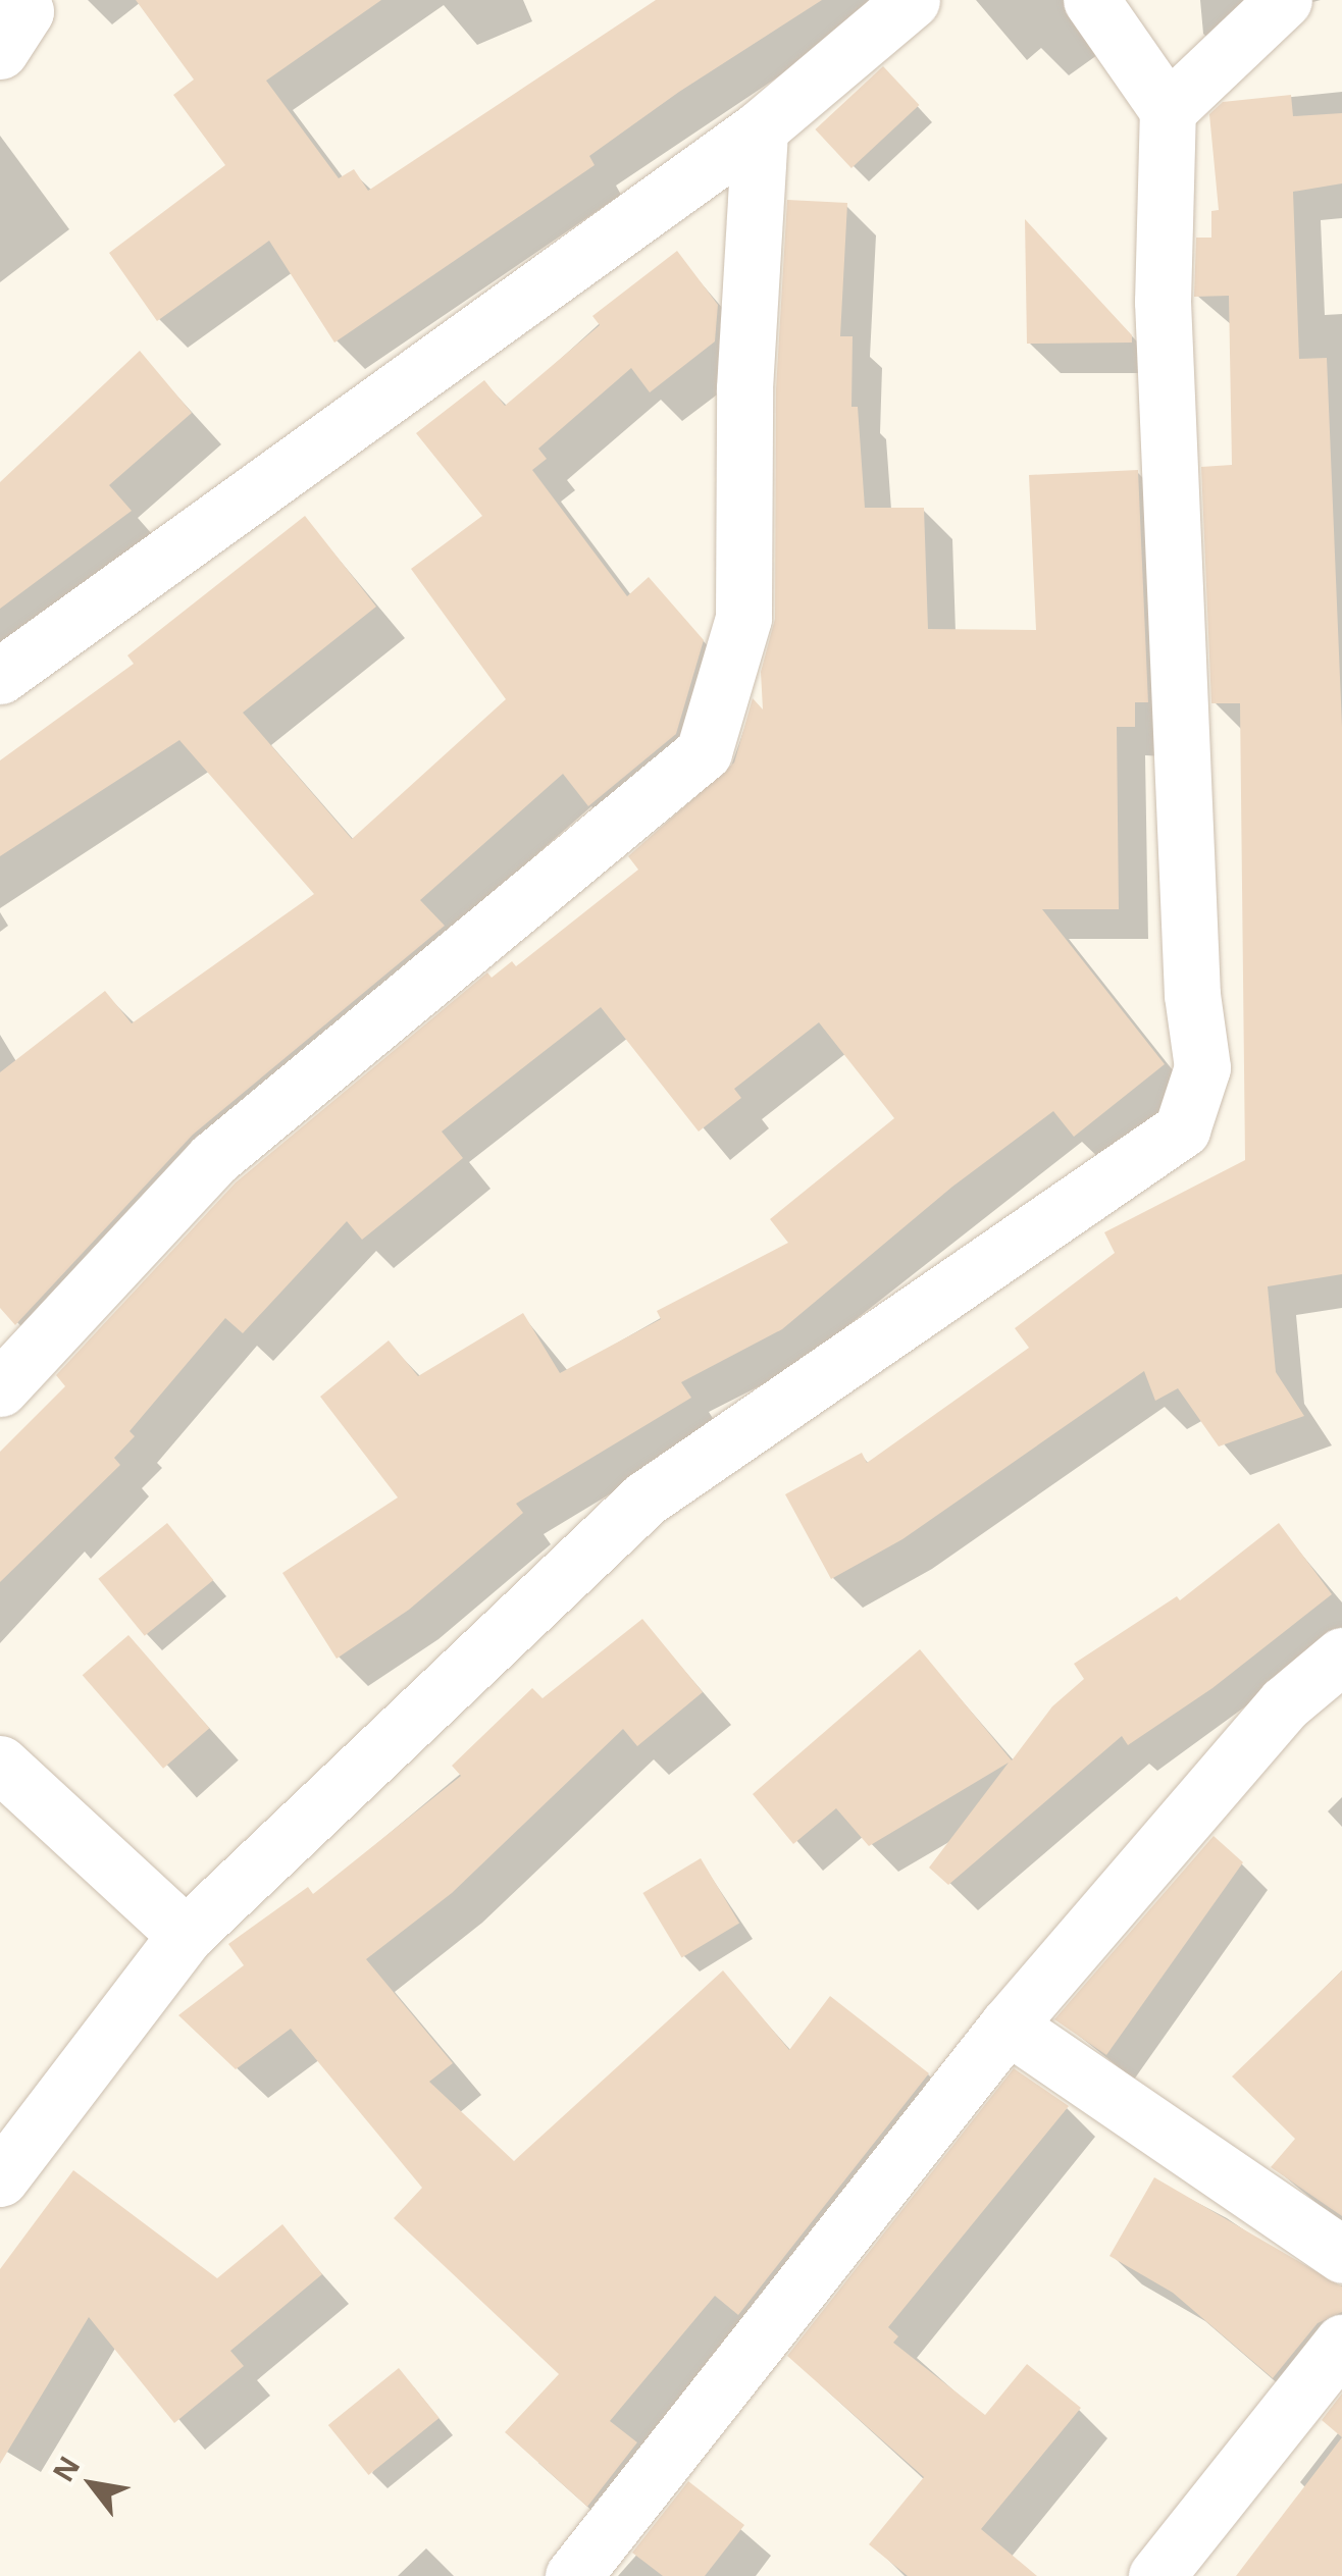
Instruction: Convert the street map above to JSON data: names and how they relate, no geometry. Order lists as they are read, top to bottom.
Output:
{
  "north": "top left"
}
